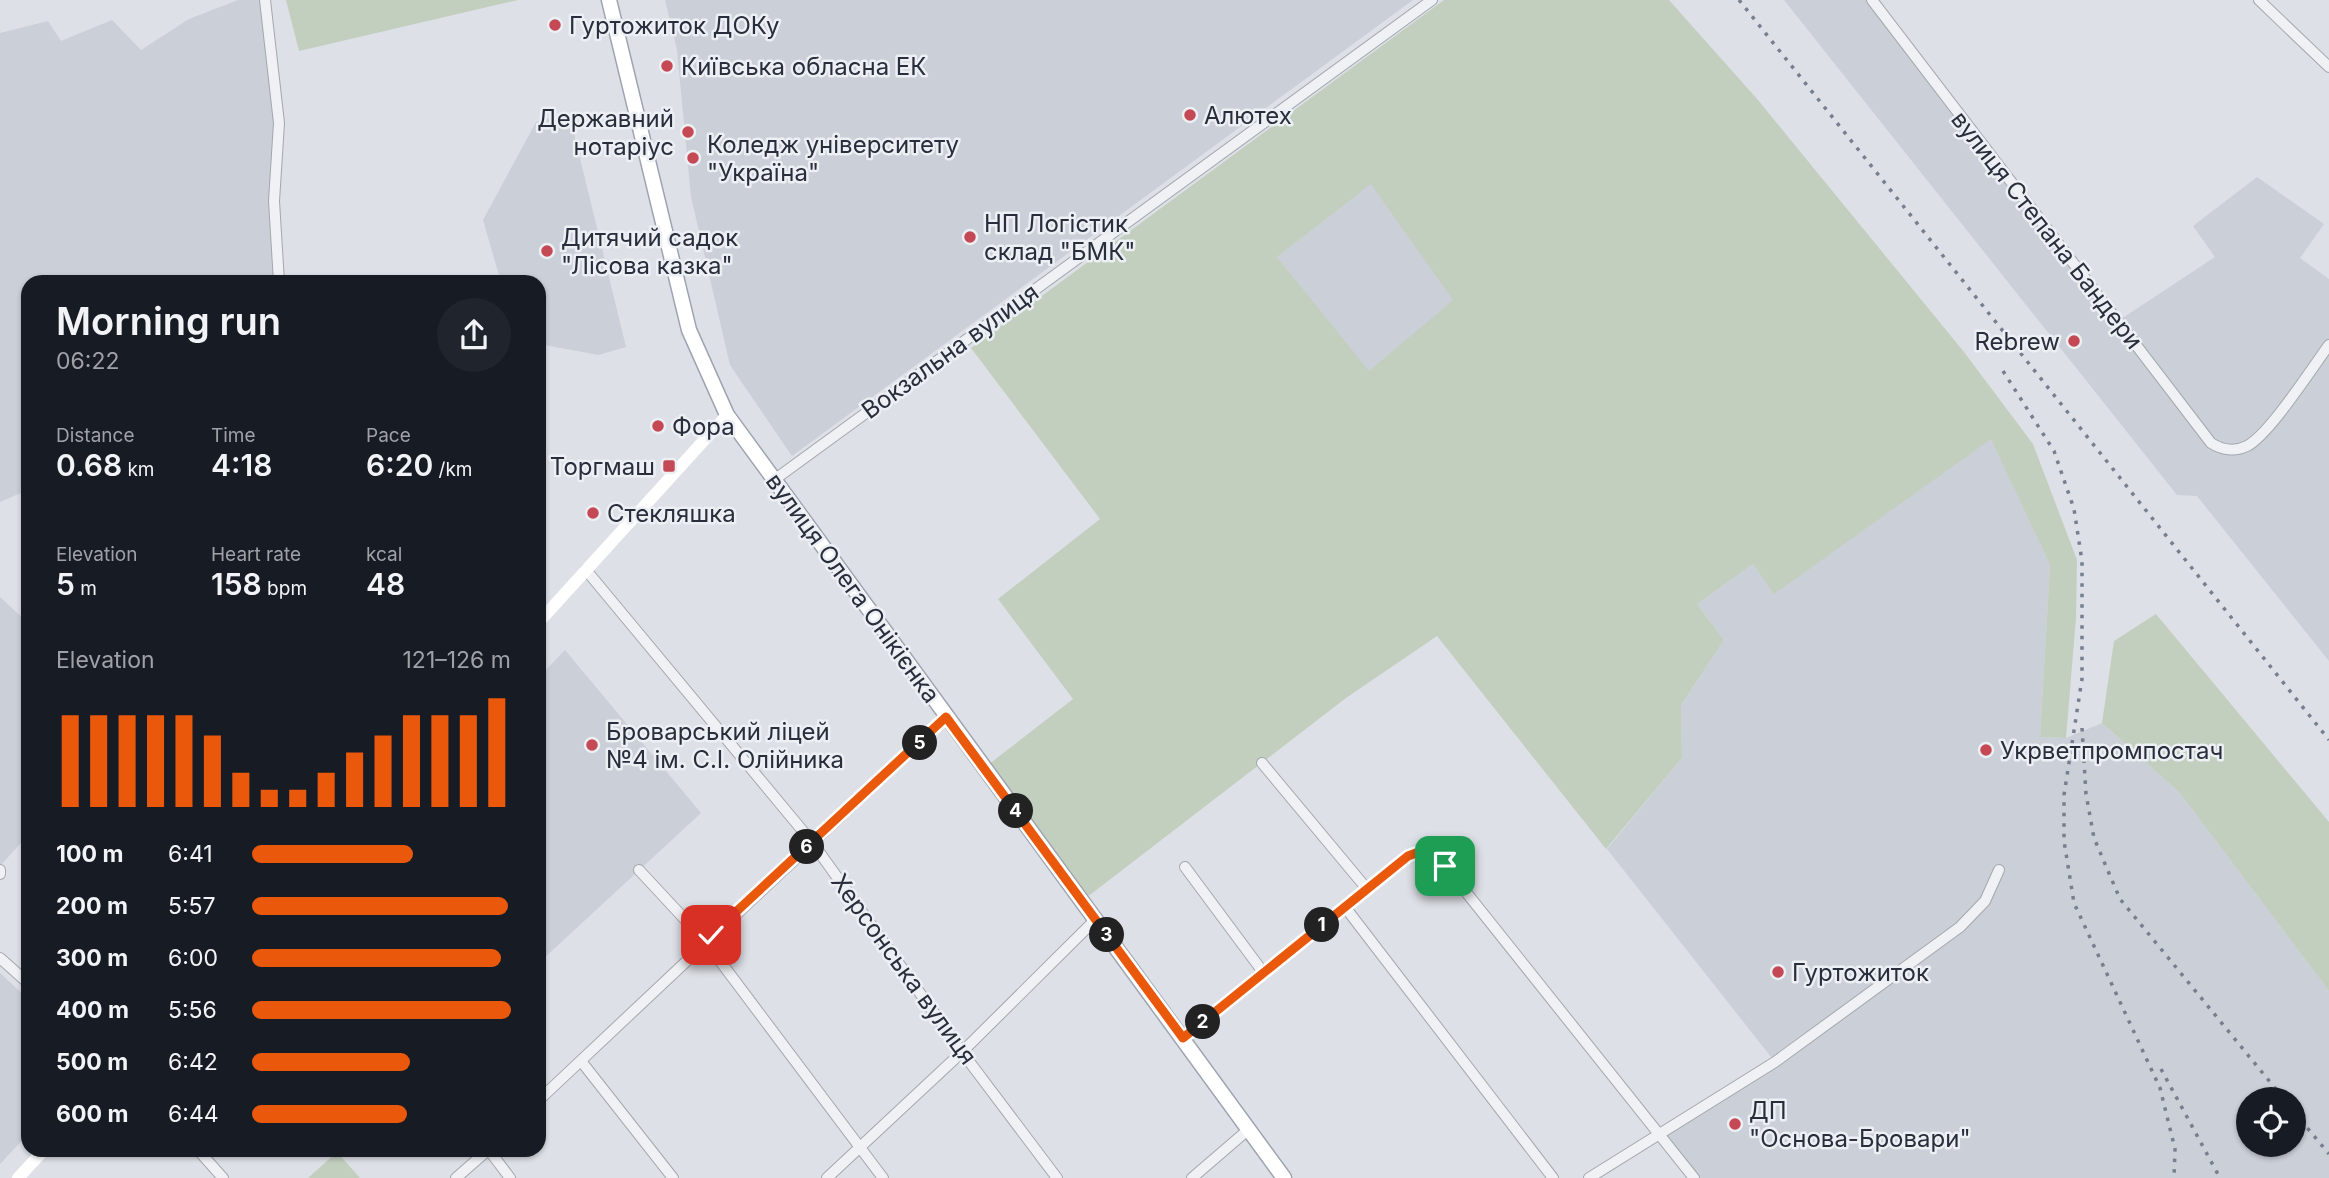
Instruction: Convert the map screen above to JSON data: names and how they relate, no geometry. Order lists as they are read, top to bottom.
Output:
{
  "streets": {
    "main road": ["вулиця Олега Онікієнка"],
    "street": ["вулиця Степана Бандери", "Вокзальна вулиця", "Херсонська вулиця"]
  },
  "crossings": [
    ["Вокзальна вулиця", "вулиця Олега Онікієнка"]
  ],
  "places": {
    "other": [
      "Гуртожиток ДОКу",
      "Київська обласна ЕК",
      "Алютех",
      "Державний нотаріус",
      "Коледж університету \"Україна\"",
      "НП Логістик склад \"БМК\"",
      "Дитячий садок \"Лісова казка\"",
      "Rebrew",
      "Фора",
      "Стекляшка",
      "Броварський ліцей №4 ім. С.І. Олійника",
      "Укрветпромпостач",
      "Гуртожиток",
      "ДП \"Основа-Бровари\""
    ],
    "transit": ["Торгмаш"]
  },
  "page": {
    "heading": ["Morning run", "06:22"],
    "stats": [
      ["Distance", "0.68 km"],
      ["Time", "4:18"],
      ["Pace", "6:20 /km"],
      ["Elevation", "5 m"],
      ["Heart rate", "158 bpm"],
      ["kcal", "48"]
    ],
    "chart": ["Elevation", "121–126 m"],
    "pins": [
      "5",
      "4",
      "6",
      "1",
      "3",
      "2"
    ],
    "list": [
      {
        "name": "100 m",
        "note": "6:41"
      },
      {
        "name": "200 m",
        "note": "5:57"
      },
      {
        "name": "300 m",
        "note": "6:00"
      },
      {
        "name": "400 m",
        "note": "5:56"
      },
      {
        "name": "500 m",
        "note": "6:42"
      },
      {
        "name": "600 m",
        "note": "6:44"
      }
    ]
  }
}
